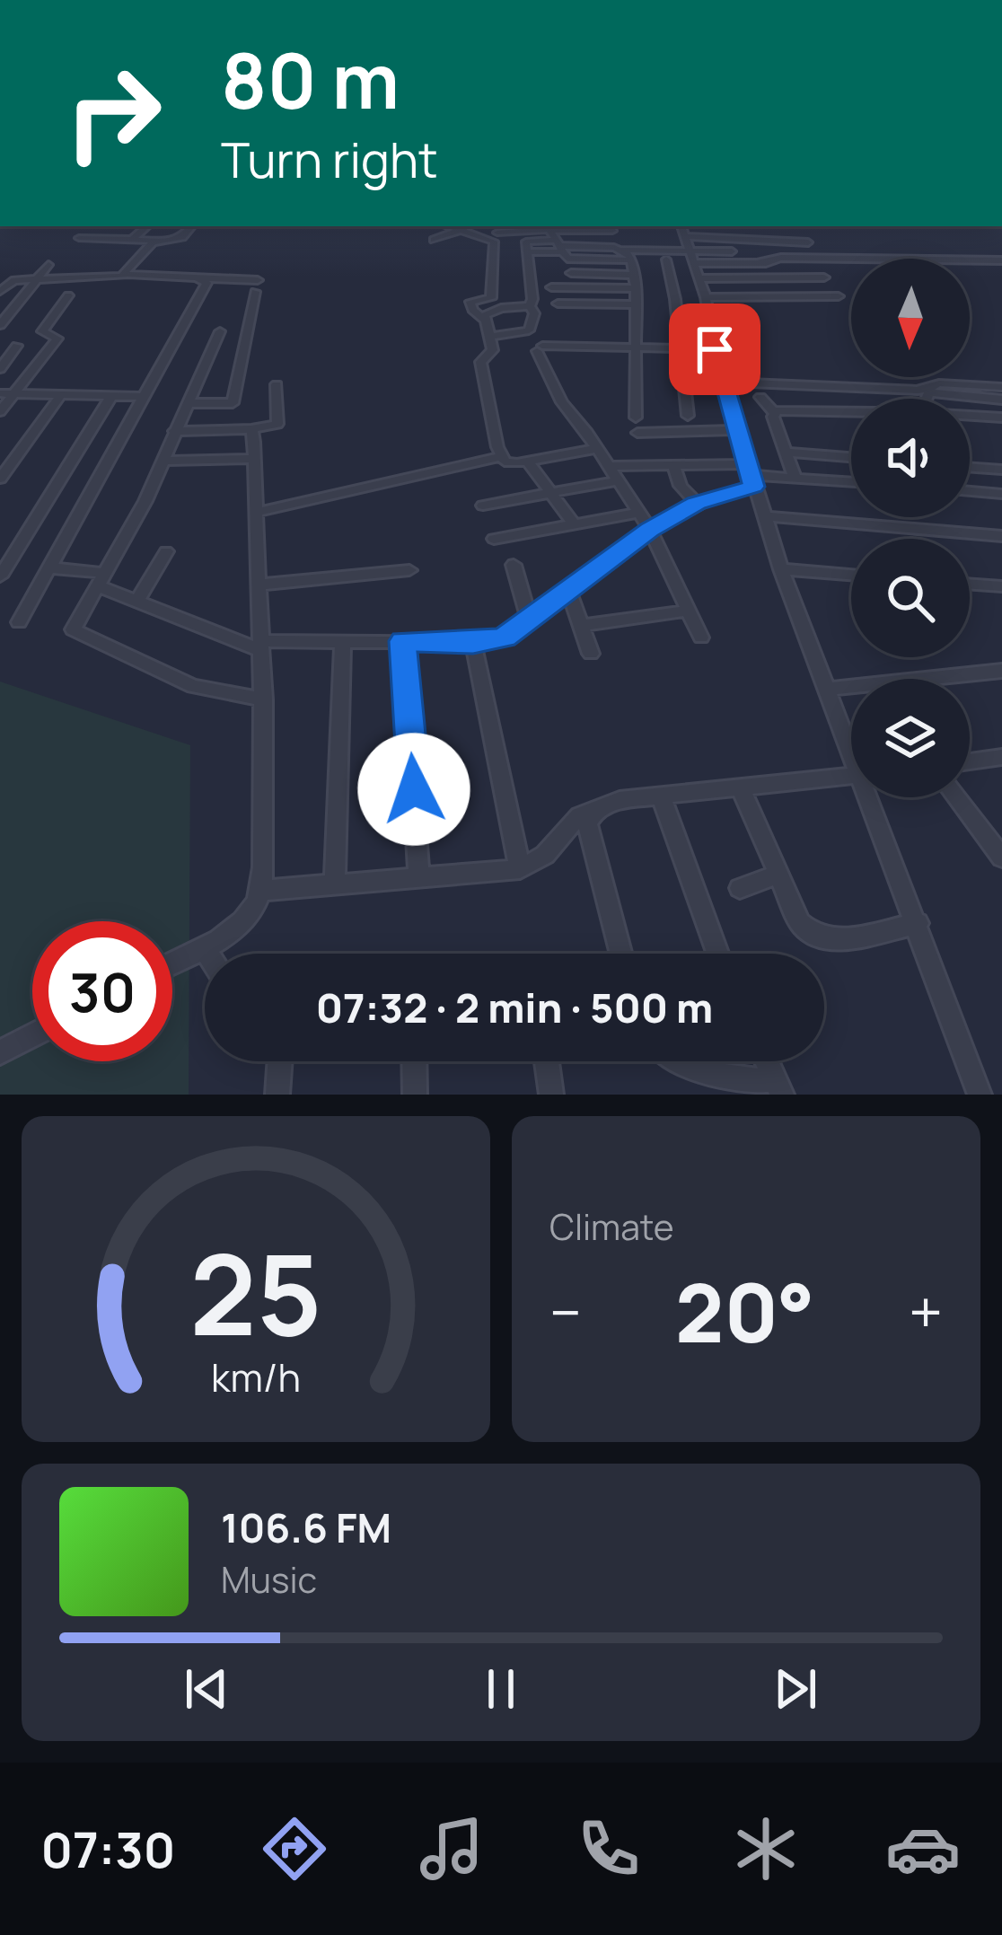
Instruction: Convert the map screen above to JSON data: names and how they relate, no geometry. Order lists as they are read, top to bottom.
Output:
{
  "north": "bottom",
  "page": {
    "turn": ["80 m", "Turn right"],
    "limit": "30",
    "trip": "07:32 · 2 min · 500 m",
    "tile": "Climate",
    "heat": ["−", "20°", "+"],
    "song": ["106.6 FM", "Music"],
    "tabs": "07:30",
    "gauge": ["25", "km/h"]
  }
}
